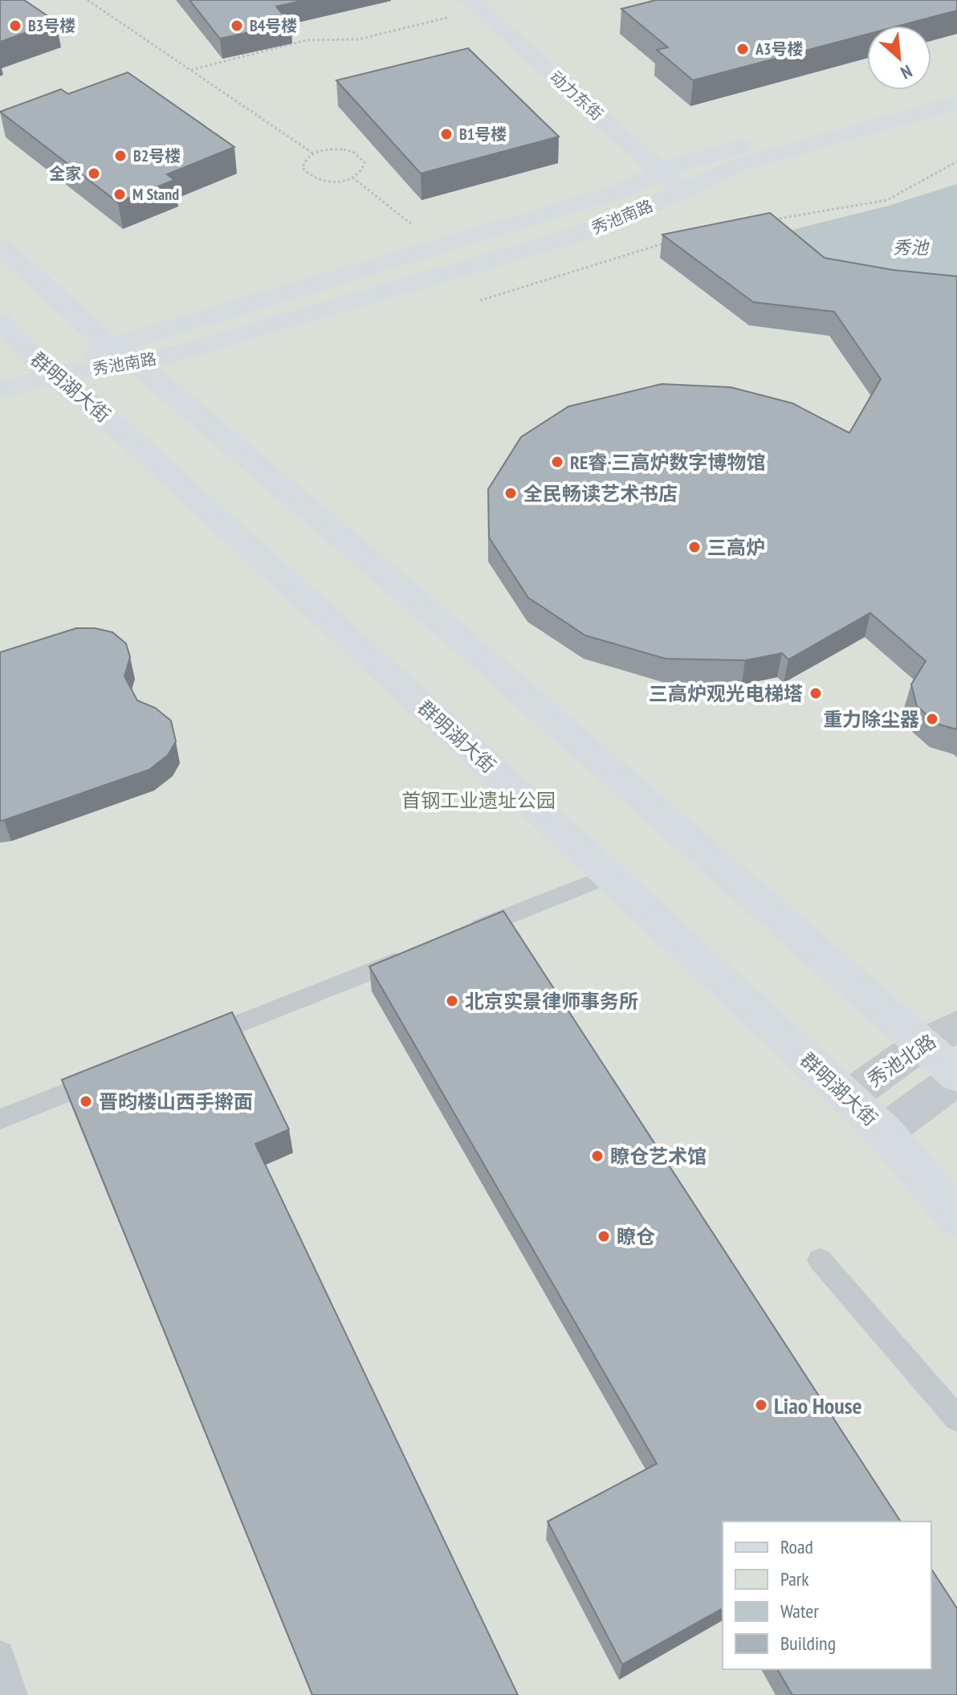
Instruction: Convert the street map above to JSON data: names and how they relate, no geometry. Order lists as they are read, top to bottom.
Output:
{
  "streets": {
    "street": [
      "动力东街",
      "秀池南路",
      "群明湖大街",
      "秀池北路"
    ]
  },
  "crossings": [
    ["动力东街", "秀池南路"],
    ["秀池南路", "群明湖大街"],
    ["群明湖大街", "秀池北路"]
  ],
  "water": ["秀池"],
  "parks": ["首钢工业遗址公园"],
  "places": [
    "B3号楼",
    "B4号楼",
    "A3号楼",
    "B1号楼",
    "B2号楼",
    "全家",
    "M Stand",
    "RE睿·三高炉数字博物馆",
    "全民畅读艺术书店",
    "三高炉",
    "三高炉观光电梯塔",
    "重力除尘器",
    "北京实景律师事务所",
    "晋昀楼山西手擀面",
    "瞭仓艺术馆",
    "瞭仓",
    "Liao House"
  ],
  "legend": [
    "Road",
    "Park",
    "Water",
    "Building"
  ],
  "north": "bottom right"
}
